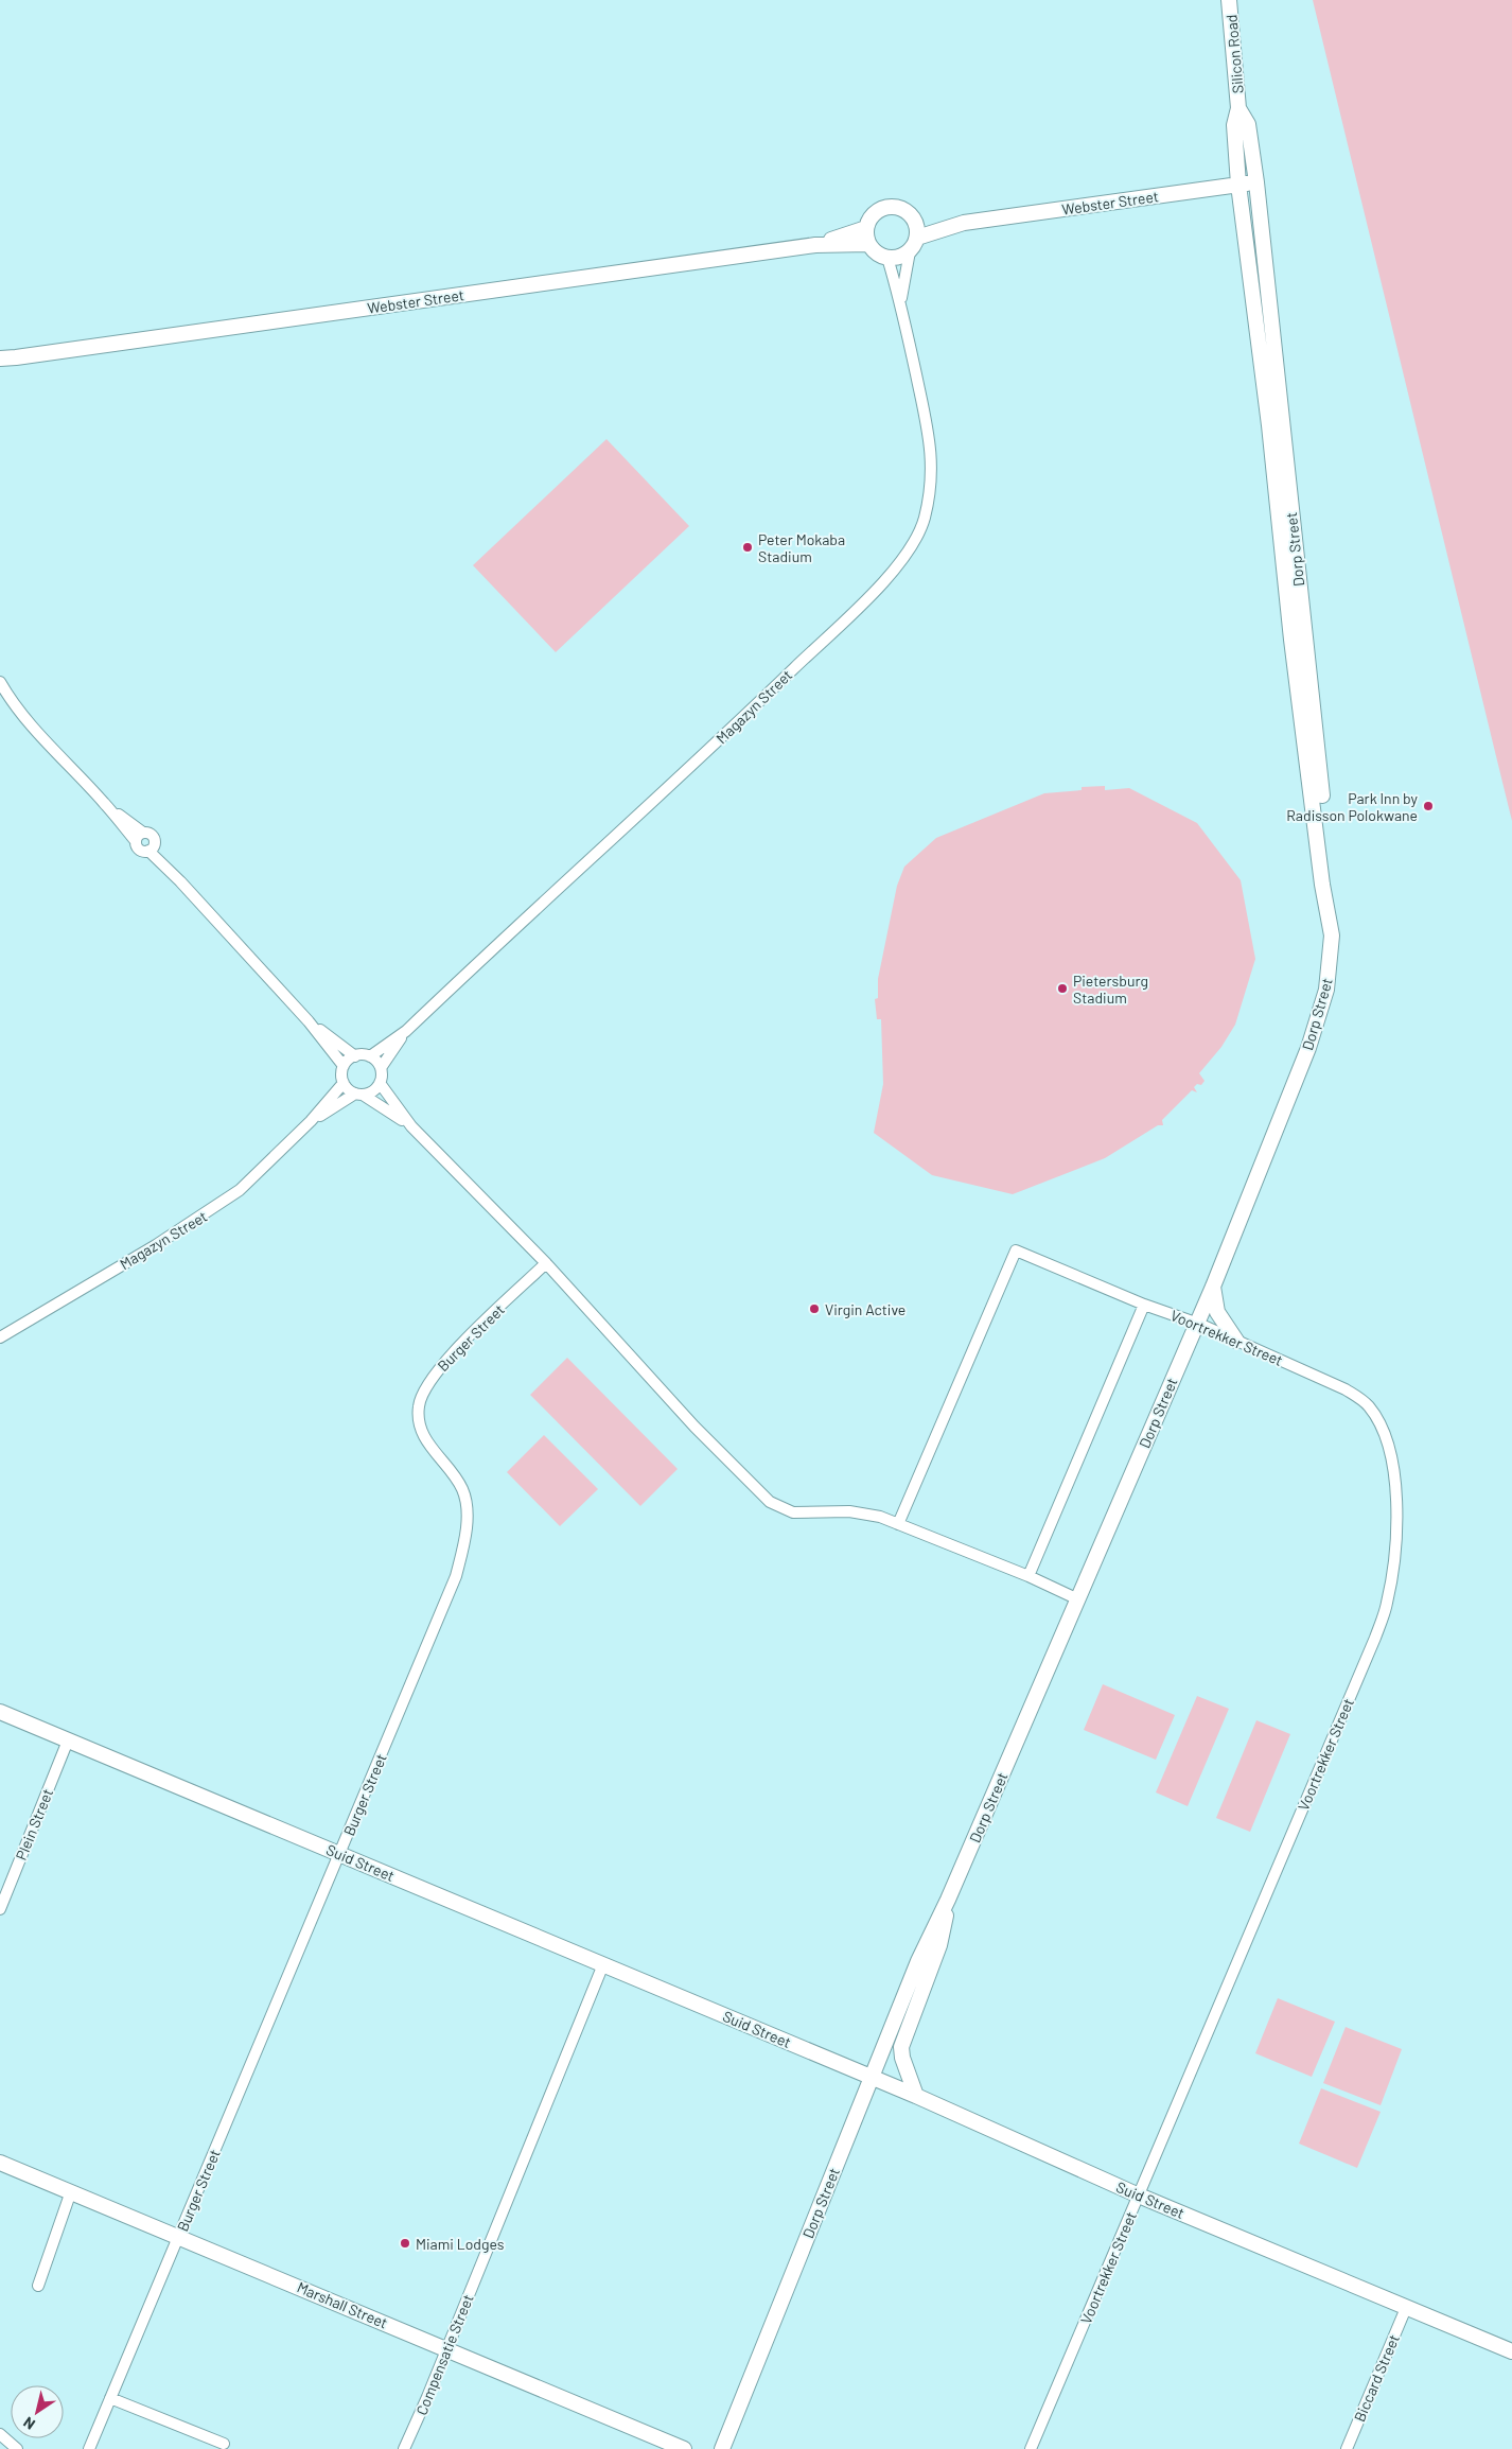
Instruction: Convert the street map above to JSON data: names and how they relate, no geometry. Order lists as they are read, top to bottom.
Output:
{
  "streets": {
    "street": [
      "Silicon Road",
      "Webster Street",
      "Dorp Street",
      "Magazyn Street",
      "Burger Street",
      "Voortrekker Street",
      "Plein Street",
      "Suid Street",
      "Marshall Street",
      "Compensatie Street",
      "Biccard Street"
    ]
  },
  "crossings": [
    ["Silicon Road", "Webster Street"],
    ["Silicon Road", "Dorp Street"],
    ["Webster Street", "Dorp Street"],
    ["Webster Street", "Magazyn Street"],
    ["Dorp Street", "Voortrekker Street"],
    ["Dorp Street", "Suid Street"],
    ["Burger Street", "Suid Street"],
    ["Burger Street", "Marshall Street"],
    ["Voortrekker Street", "Suid Street"],
    ["Plein Street", "Suid Street"],
    ["Suid Street", "Compensatie Street"],
    ["Suid Street", "Biccard Street"],
    ["Marshall Street", "Compensatie Street"]
  ],
  "places": [
    "Peter Mokaba Stadium",
    "Park Inn by Radisson Polokwane",
    "Pietersburg Stadium",
    "Virgin Active",
    "Miami Lodges"
  ],
  "north": "bottom left"
}
